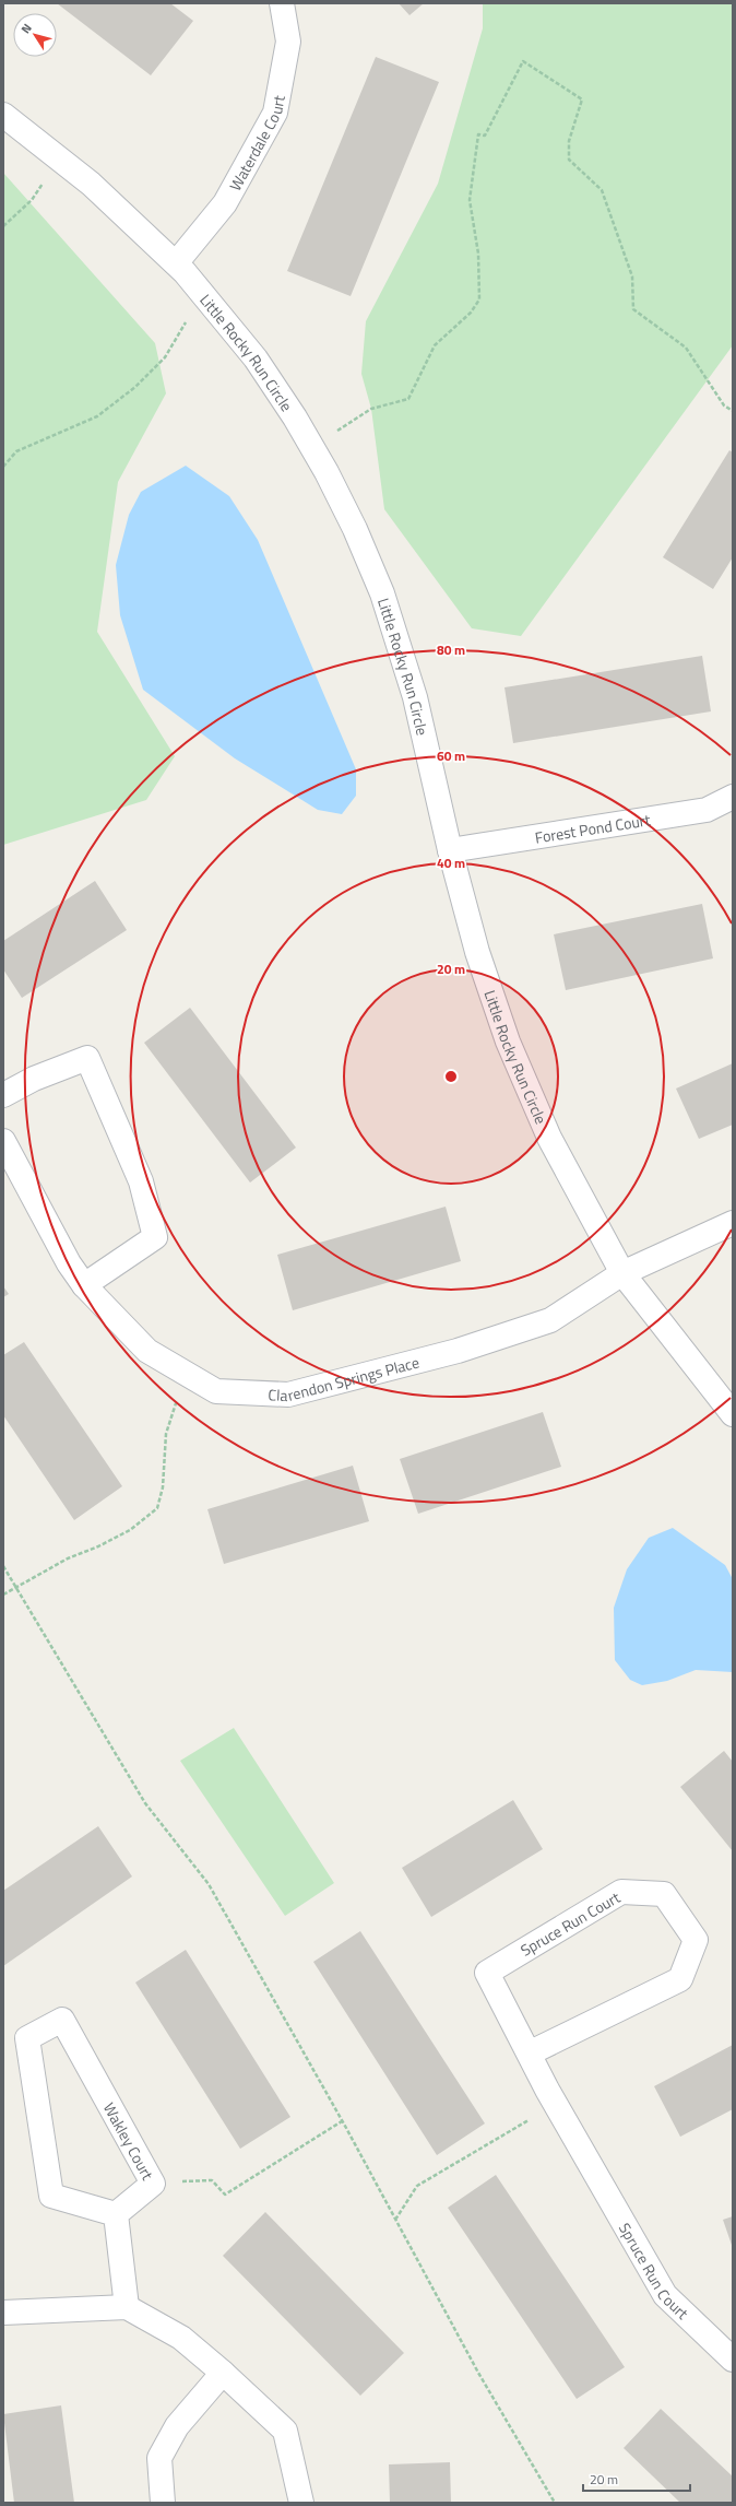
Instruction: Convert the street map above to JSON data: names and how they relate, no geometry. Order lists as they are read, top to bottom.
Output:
{
  "streets": {
    "street": [
      "Waterdale Court",
      "Little Rocky Run Circle",
      "Forest Pond Court",
      "Clarendon Springs Place",
      "Spruce Run Court",
      "Wakley Court"
    ]
  },
  "crossings": [
    ["Waterdale Court", "Little Rocky Run Circle"],
    ["Little Rocky Run Circle", "Forest Pond Court"],
    ["Little Rocky Run Circle", "Clarendon Springs Place"]
  ],
  "scale_bar": "20 m",
  "north": "top left",
  "rings": [
    "80 m",
    "60 m",
    "40 m",
    "20 m"
  ]
}
